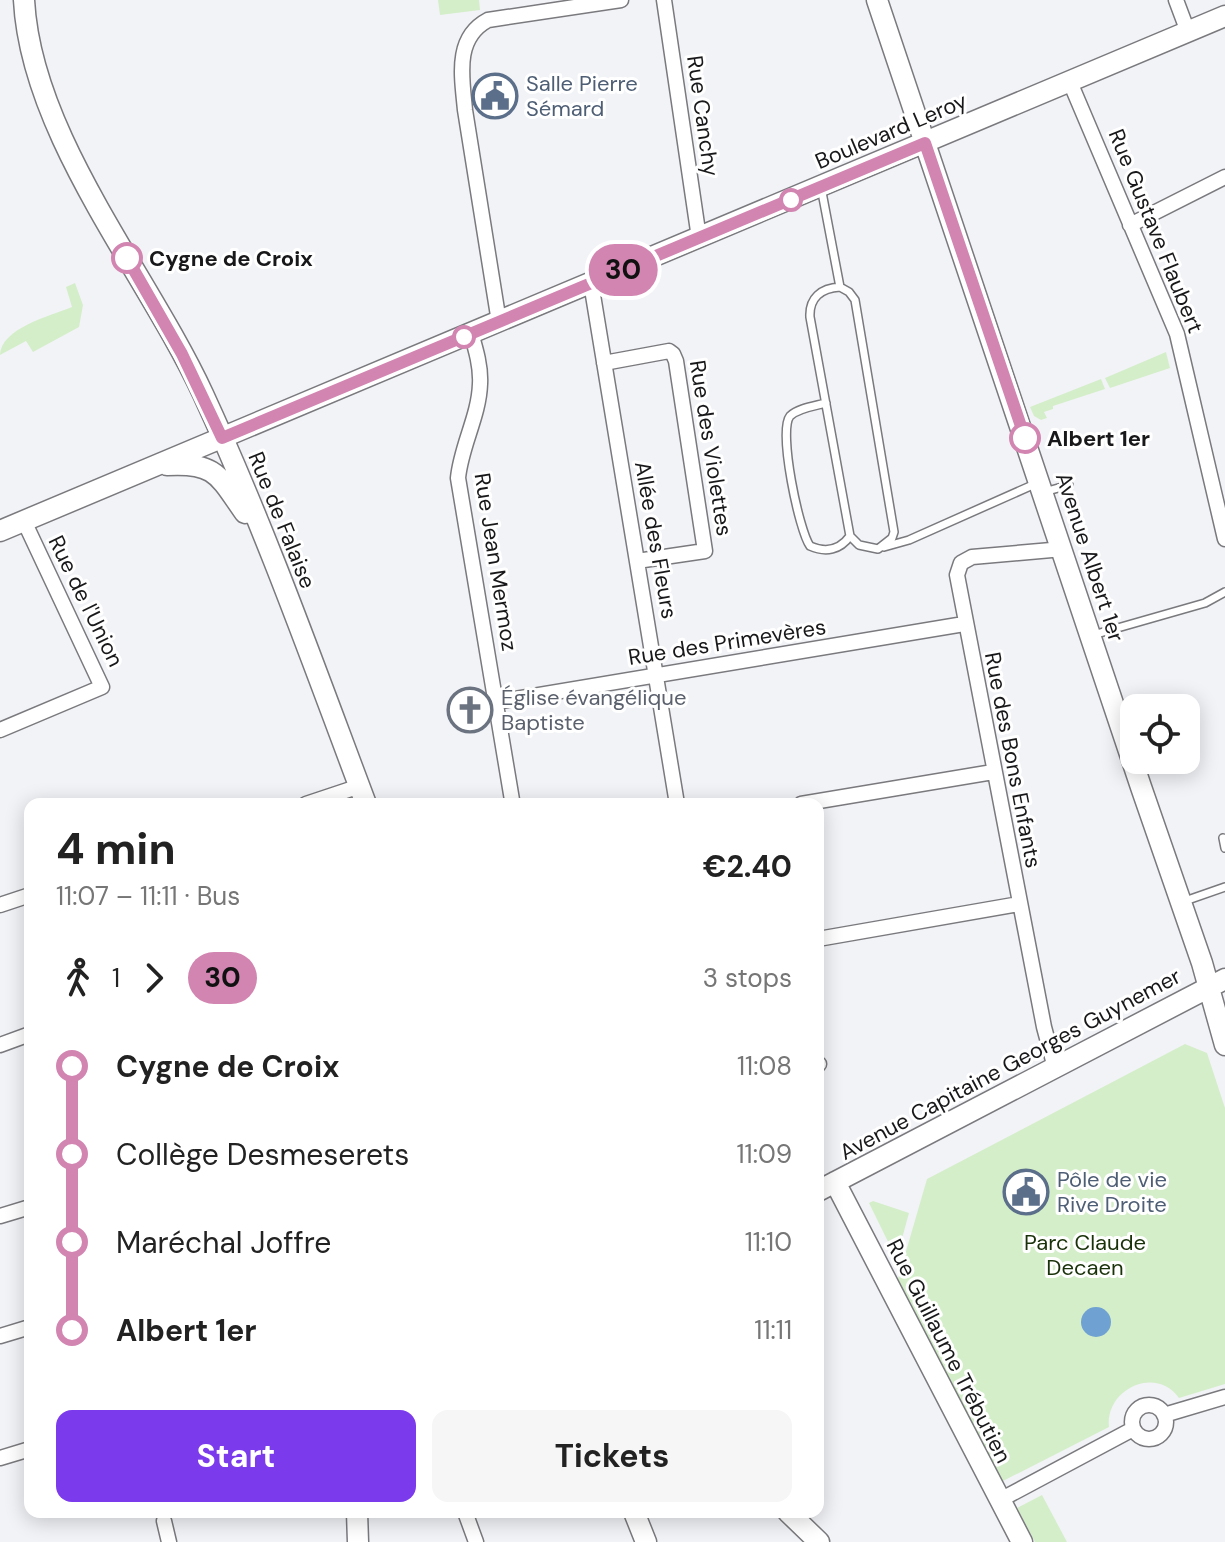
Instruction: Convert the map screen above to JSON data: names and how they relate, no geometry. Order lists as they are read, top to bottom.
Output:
{
  "streets": {
    "main road": [
      "Boulevard Leroy",
      "Rue de Falaise",
      "Avenue Albert 1er",
      "Avenue Capitaine Georges Guynemer",
      "Rue Guillaume Trébutien"
    ],
    "street": [
      "Rue Canchy",
      "Rue Gustave Flaubert",
      "Rue des Violettes",
      "Allée des Fleurs",
      "Rue Jean Mermoz",
      "Rue de l'Union",
      "Rue des Primevères",
      "Rue des Bons Enfants"
    ]
  },
  "crossings": [
    ["Rue Canchy", "Boulevard Leroy"],
    ["Boulevard Leroy", "Rue Gustave Flaubert"],
    ["Boulevard Leroy", "Rue de Falaise"],
    ["Boulevard Leroy", "Allée des Fleurs"],
    ["Boulevard Leroy", "Avenue Albert 1er"],
    ["Boulevard Leroy", "Rue Jean Mermoz"],
    ["Rue des Violettes", "Allée des Fleurs"],
    ["Allée des Fleurs", "Rue des Primevères"],
    ["Avenue Albert 1er", "Rue des Bons Enfants"],
    ["Avenue Albert 1er", "Avenue Capitaine Georges Guynemer"],
    ["Rue Jean Mermoz", "Rue des Primevères"],
    ["Rue des Primevères", "Rue des Bons Enfants"],
    ["Rue des Bons Enfants", "Avenue Capitaine Georges Guynemer"],
    ["Avenue Capitaine Georges Guynemer", "Rue Guillaume Trébutien"]
  ],
  "parks": ["Parc Claude Decaen"],
  "places": {
    "public building": ["Salle Pierre Sémard", "Pôle de vie Rive Droite"],
    "other": ["Cygne de Croix", "Albert 1er"],
    "church": ["Église évangélique Baptiste"]
  },
  "lines": ["bus line 30"],
  "page": {
    "on_map": "30",
    "heading": ["4 min", "11:07 – 11:11 · Bus", "€2.40"],
    "legs": ["1", "30", "3 stops"],
    "list": [
      {
        "name": "Cygne de Croix",
        "value": "11:08"
      },
      {
        "name": "Collège Desmeserets",
        "value": "11:09"
      },
      {
        "name": "Maréchal Joffre",
        "value": "11:10"
      },
      {
        "name": "Albert 1er",
        "value": "11:11"
      }
    ],
    "buttons": ["Start", "Tickets"]
  }
}
